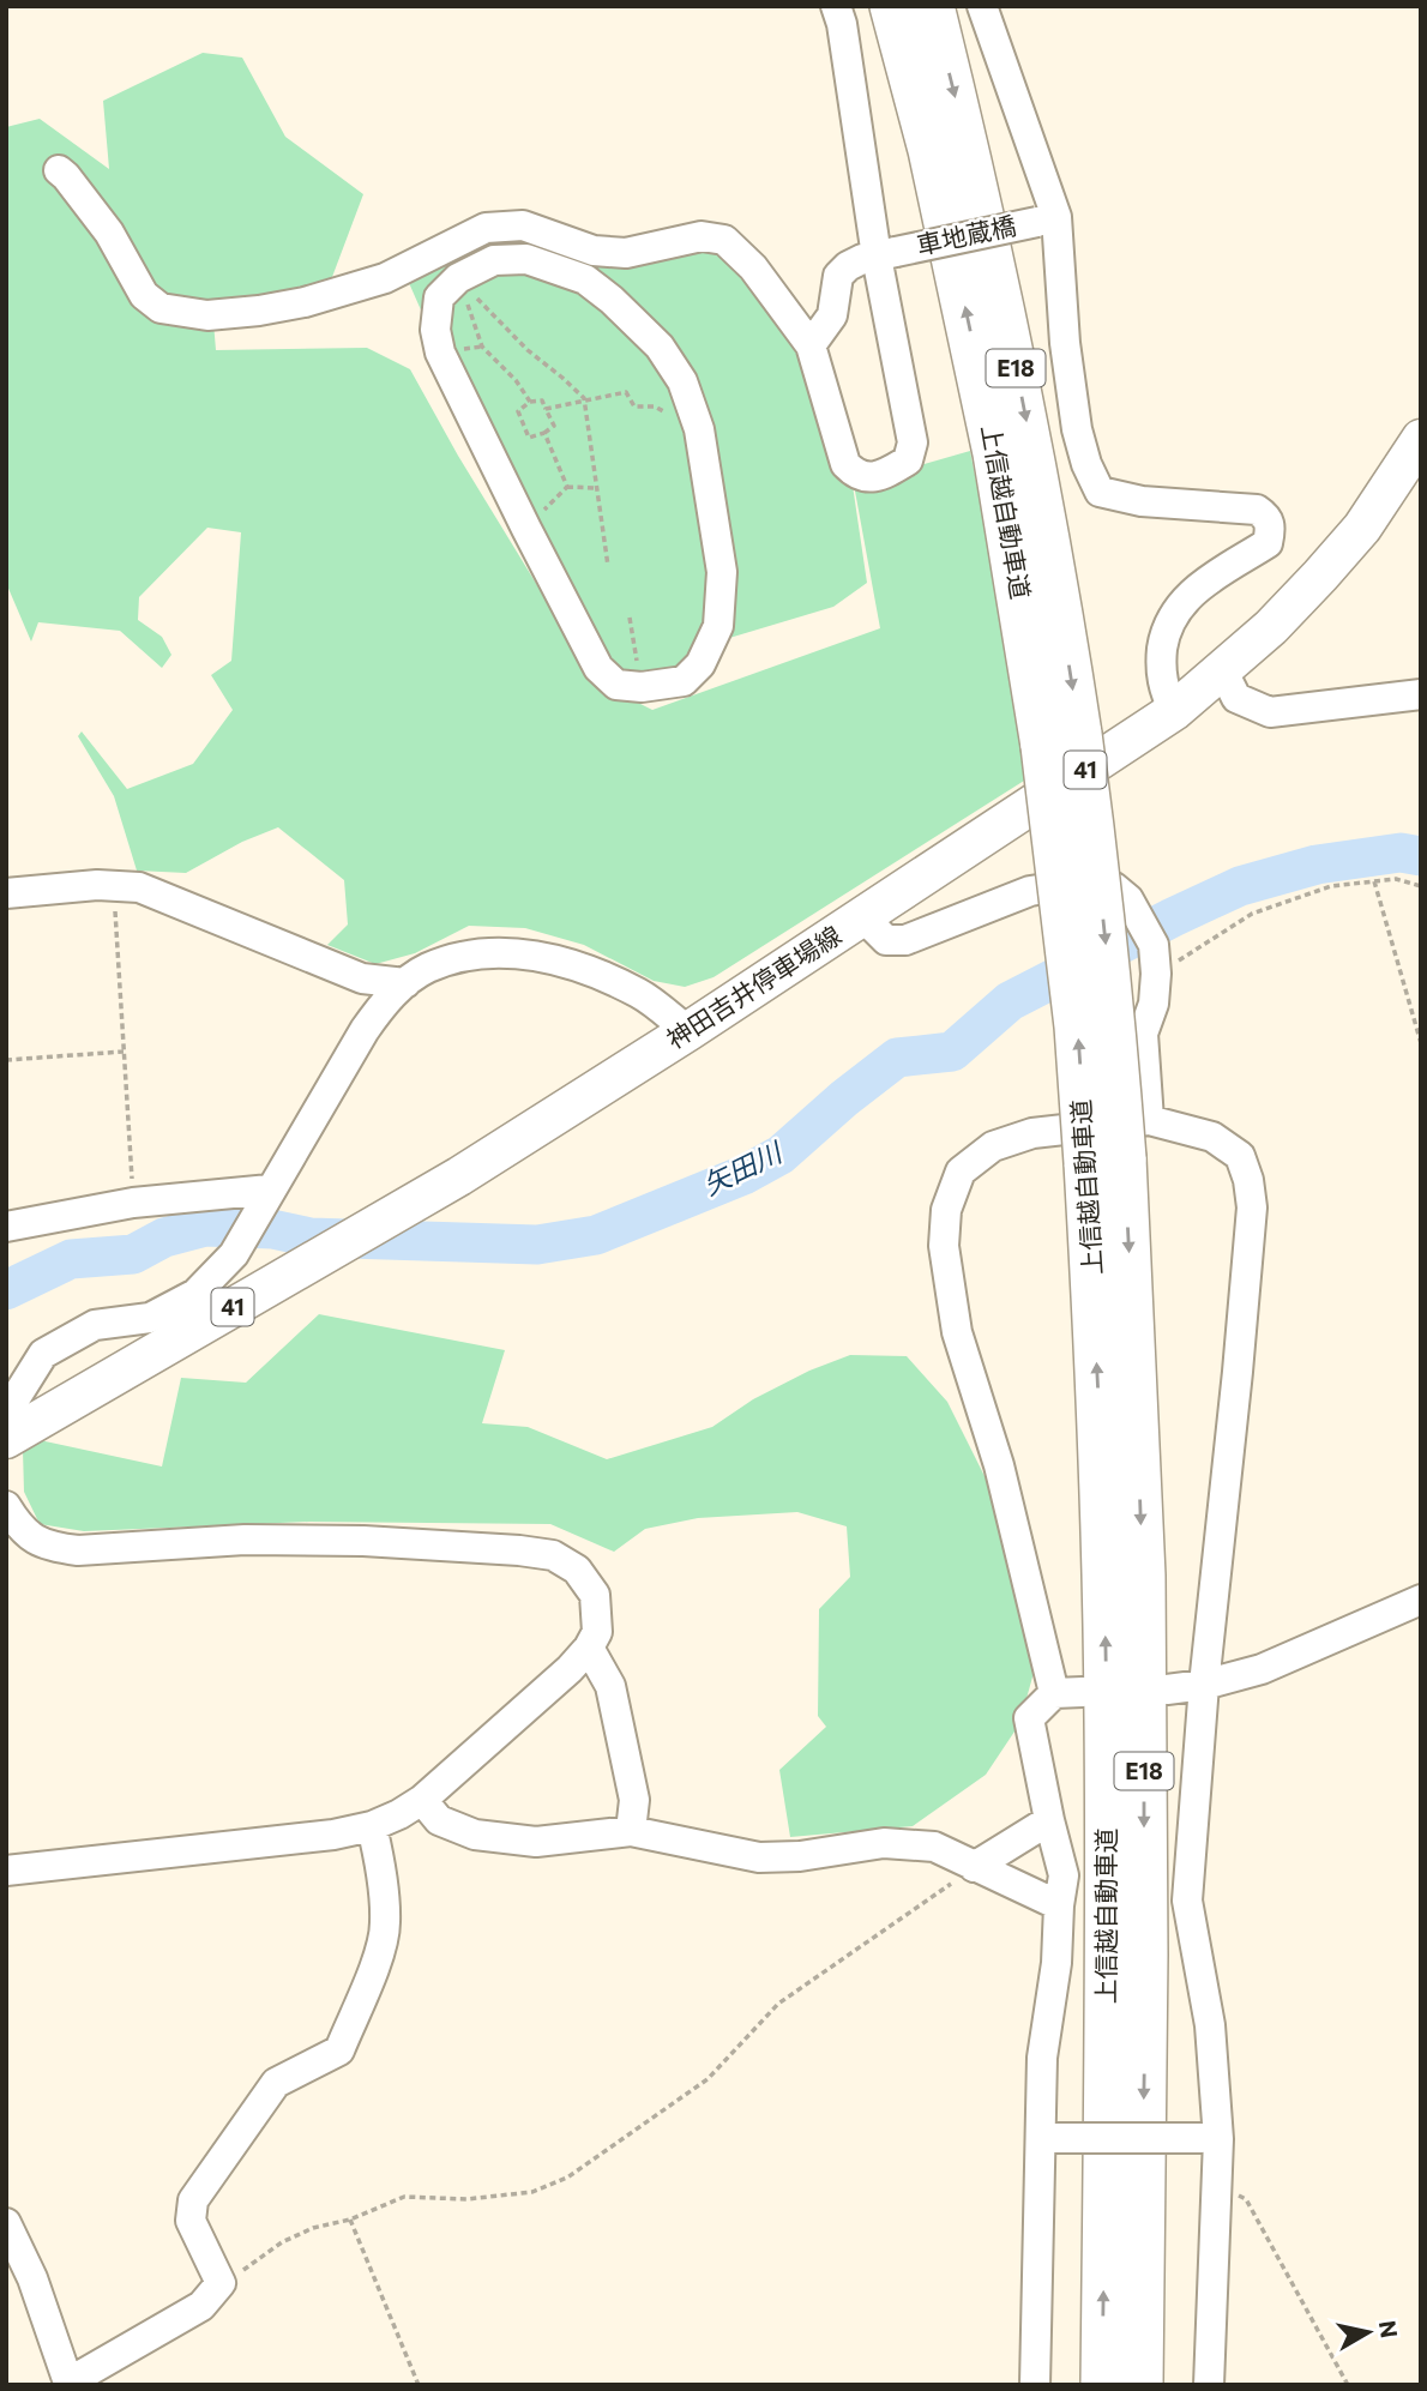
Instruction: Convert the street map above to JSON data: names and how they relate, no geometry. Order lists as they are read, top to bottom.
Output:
{
  "streets": {
    "highway": ["E18", "上信越自動車道"],
    "main road": ["41", "神田吉井停車場線"],
    "street": ["車地蔵橋"]
  },
  "water": ["矢田川"],
  "north": "right"
}
